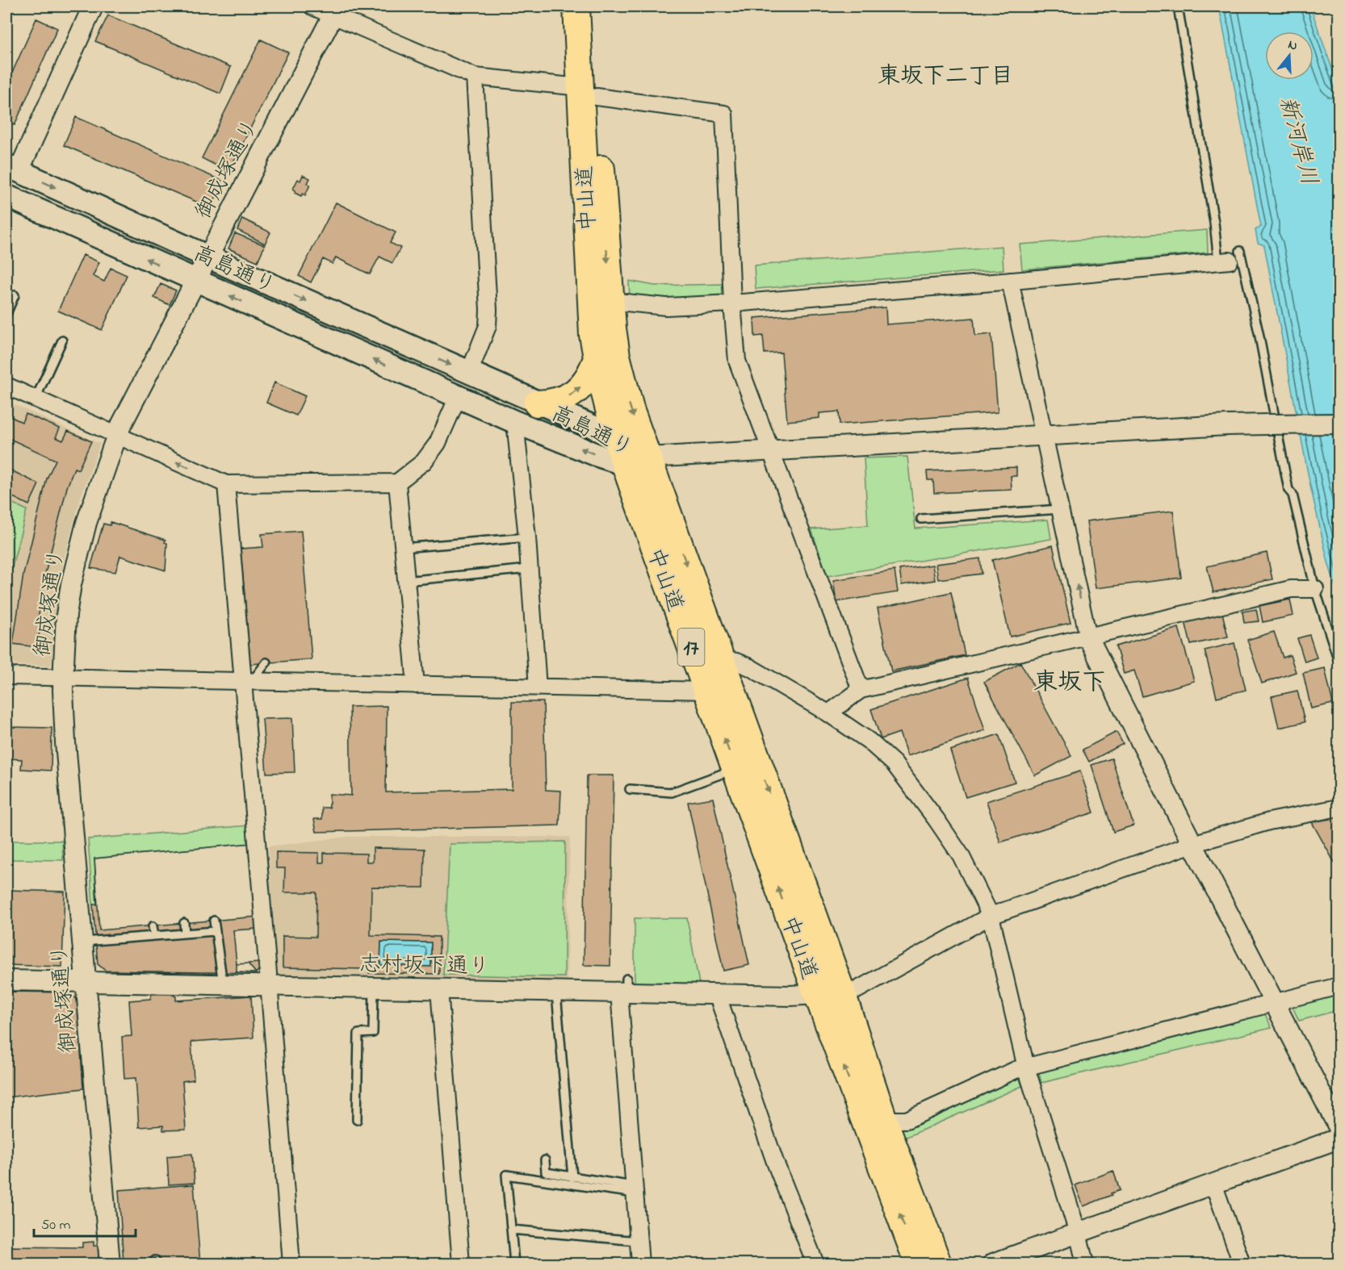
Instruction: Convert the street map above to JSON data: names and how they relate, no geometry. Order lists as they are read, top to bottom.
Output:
{
  "streets": {
    "highway": ["中山道", "17"],
    "main road": ["高島通り"],
    "street": ["御成塚通り", "志村坂下通り"]
  },
  "crossings": [
    ["御成塚通り", "高島通り"],
    ["御成塚通り", "志村坂下通り"],
    ["中山道", "高島通り"],
    ["中山道", "志村坂下通り"]
  ],
  "districts": ["東坂下二丁目", "東坂下"],
  "water": ["新河岸川"],
  "scale_bar": "50 m",
  "north": "top"
}
